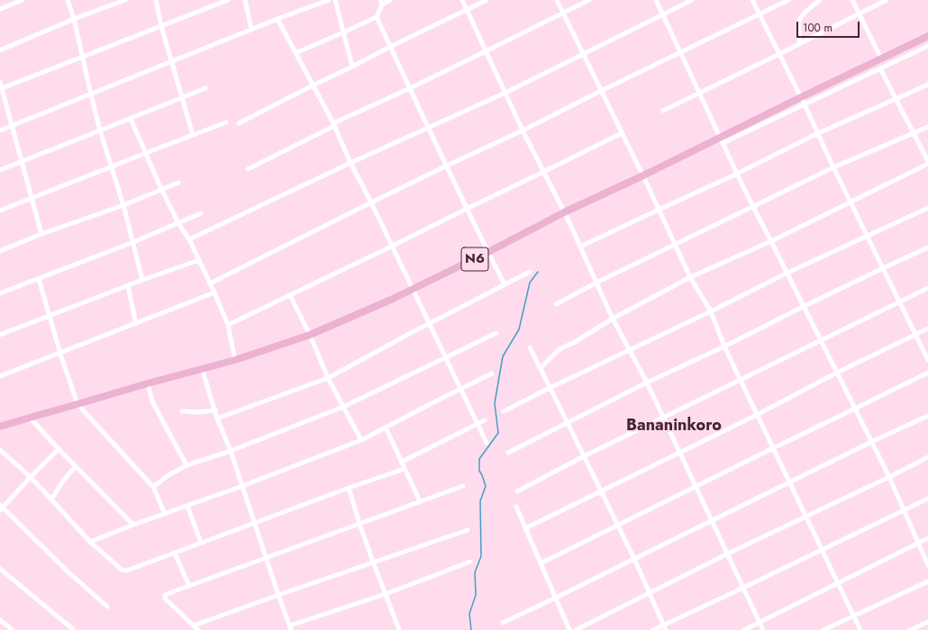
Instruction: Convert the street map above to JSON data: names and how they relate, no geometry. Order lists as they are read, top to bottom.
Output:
{
  "streets": {
    "highway": ["N6"]
  },
  "districts": ["Bananinkoro"],
  "scale_bar": "100 m"
}
